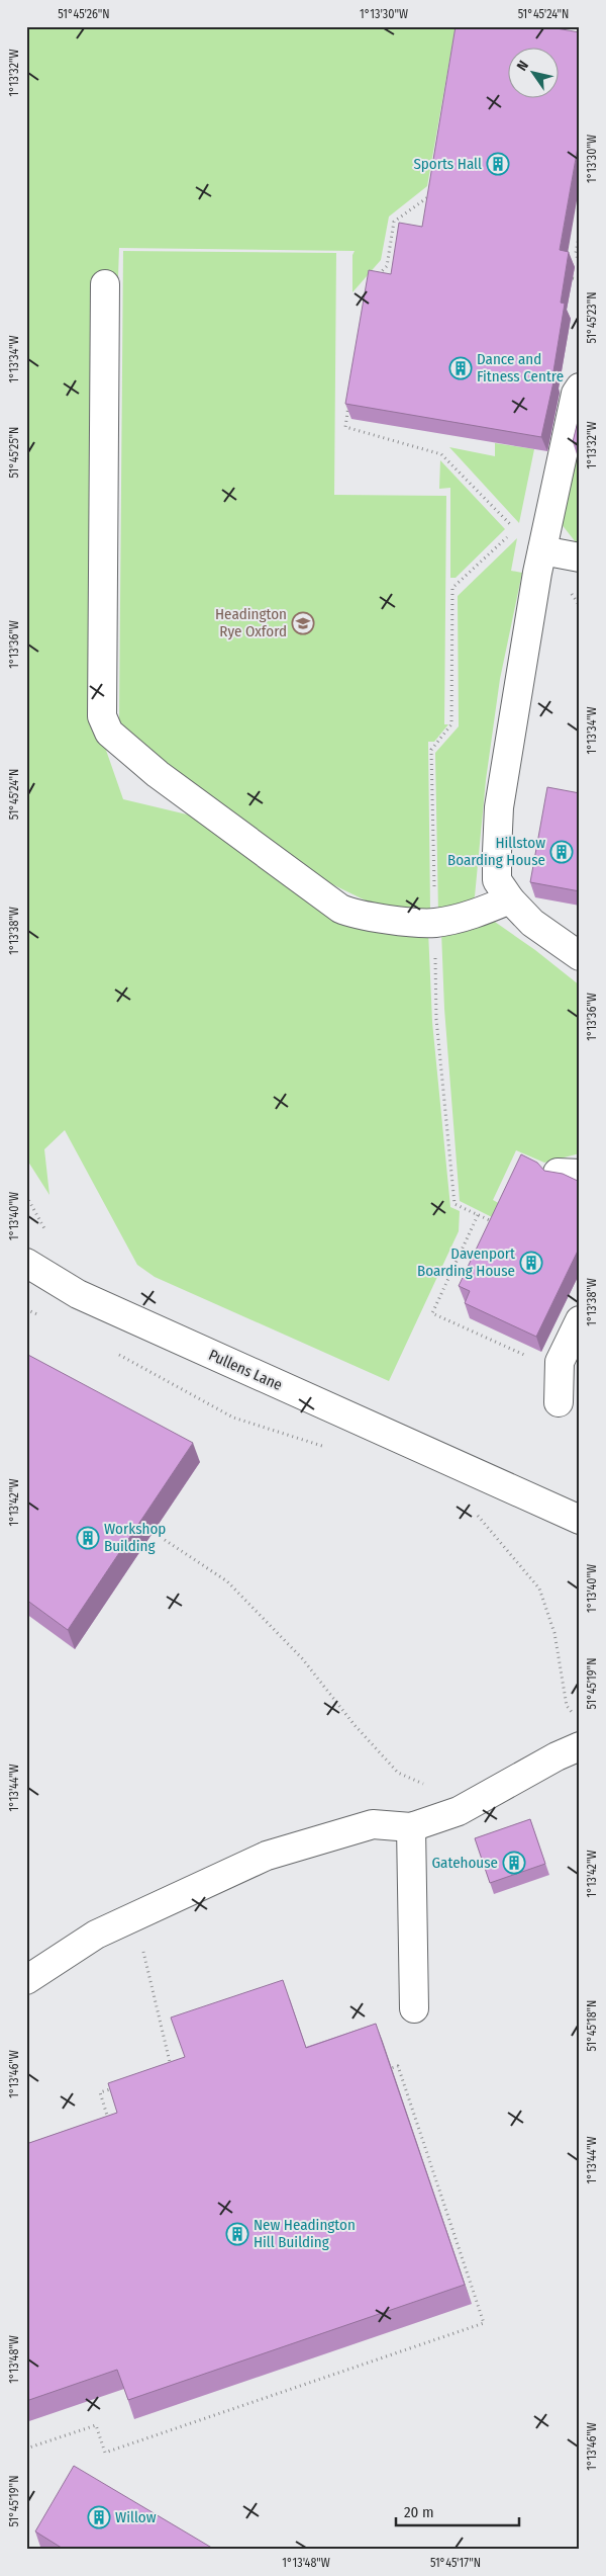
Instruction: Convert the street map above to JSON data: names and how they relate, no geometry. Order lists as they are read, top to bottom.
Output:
{
  "streets": {
    "street": ["Pullens Lane"]
  },
  "places": {
    "building": [
      "Sports Hall",
      "Dance and Fitness Centre",
      "Hillstow Boarding House",
      "Davenport Boarding House",
      "Workshop Building",
      "Gatehouse",
      "New Headington Hill Building",
      "Willow"
    ],
    "school or university": ["Headington Rye Oxford"]
  },
  "scale_bar": "20 m",
  "north": "top left",
  "coordinates": [
    "51°45'26\"N",
    "1°13'30\"W",
    "51°45'24\"N",
    "1°13'32\"W",
    "51°45'23\"N",
    "1°13'34\"W",
    "51°45'25\"N",
    "1°13'36\"W",
    "1°13'38\"W",
    "1°13'40\"W",
    "1°13'42\"W",
    "51°45'19\"N",
    "1°13'44\"W",
    "51°45'18\"N",
    "1°13'46\"W",
    "1°13'48\"W",
    "51°45'17\"N"
  ]
}
